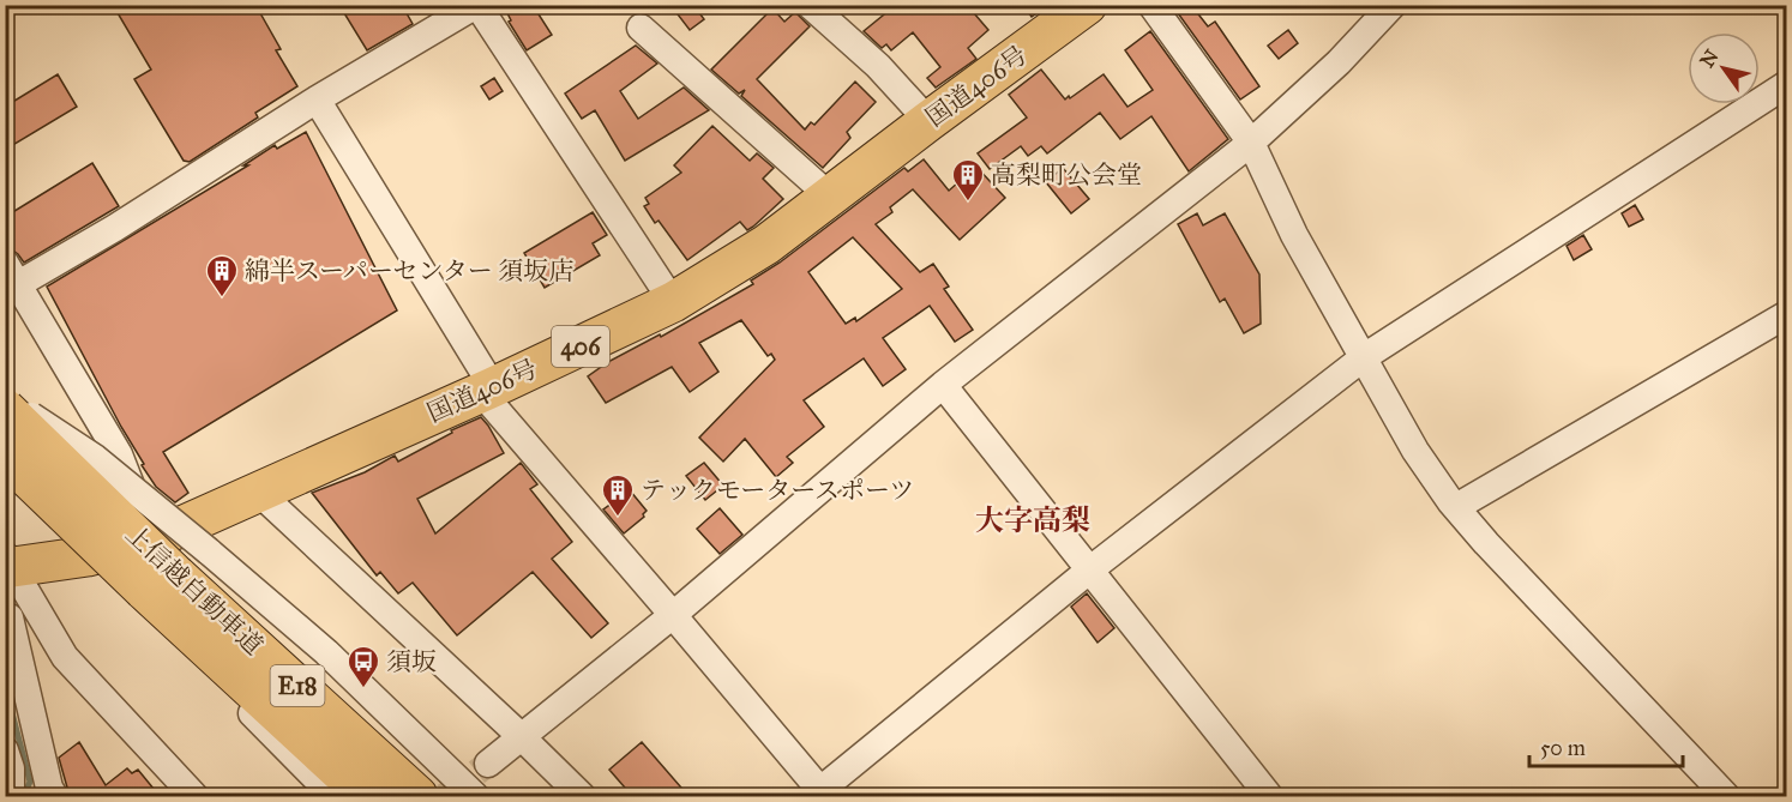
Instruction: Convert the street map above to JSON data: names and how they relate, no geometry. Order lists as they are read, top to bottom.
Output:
{
  "streets": {
    "highway": [
      "国道406号",
      "406",
      "上信越自動車道",
      "E18"
    ]
  },
  "districts": ["大字高梨"],
  "places": {
    "building": ["高梨町公会堂", "綿半スーパーセンター 須坂店", "テックモータースポーツ"],
    "bus stop": ["須坂"]
  },
  "scale_bar": "50 m",
  "north": "top left"
}
